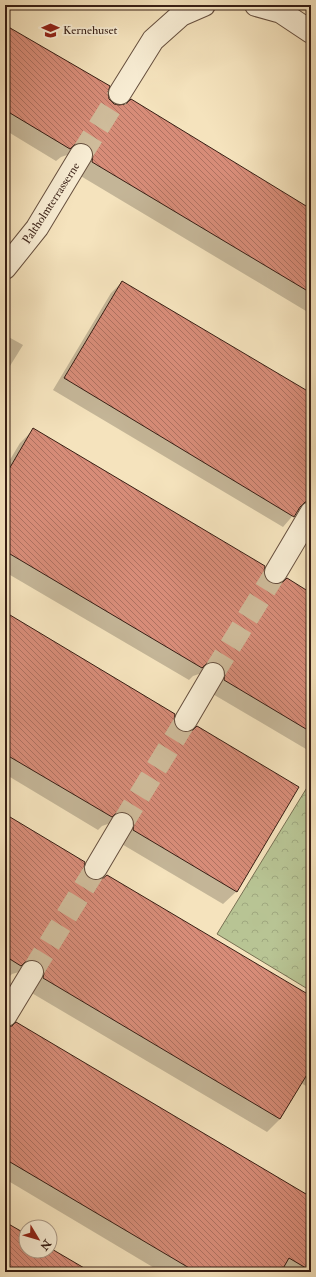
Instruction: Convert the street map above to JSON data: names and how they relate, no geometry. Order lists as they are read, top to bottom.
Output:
{
  "streets": {
    "street": ["Paltholmterrasserne"]
  },
  "places": {
    "school or university": ["Kernehuset"]
  },
  "north": "bottom right"
}
